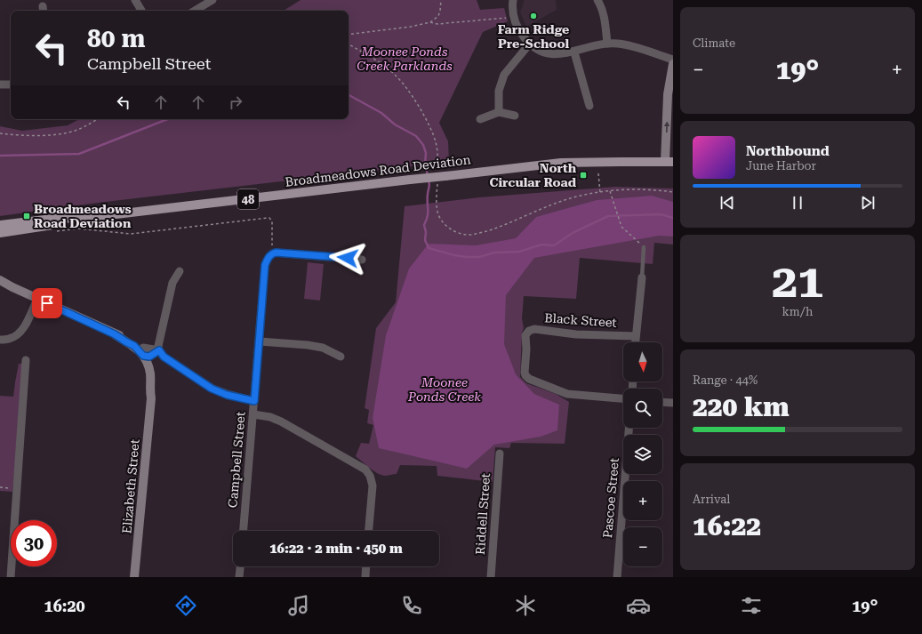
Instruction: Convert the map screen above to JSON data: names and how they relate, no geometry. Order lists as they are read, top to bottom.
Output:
{
  "streets": {
    "main road": ["Broadmeadows Road Deviation", "48"],
    "street": [
      "Black Street",
      "Campbell Street",
      "Elizabeth Street",
      "Pascoe Street",
      "Riddell Street"
    ]
  },
  "parks": ["Moonee Ponds Creek Parklands", "Moonee Ponds Creek"],
  "places": {
    "other": ["Farm Ridge Pre-School"],
    "transit": ["North Circular Road", "Broadmeadows Road Deviation"]
  },
  "north": "bottom",
  "page": {
    "tile": [
      "Climate",
      ["21", "km/h"],
      ["Range · 44%", "220 km"],
      ["Arrival", "16:22"]
    ],
    "turn": ["80 m", "Campbell Street"],
    "heat": ["−", "19°", "+"],
    "song": ["Northbound", "June Harbor"],
    "map_buttons": ["+", "−"],
    "limit": "30",
    "trip": "16:22 · 2 min · 450 m",
    "tabs": ["16:20", "19°"]
  }
}
